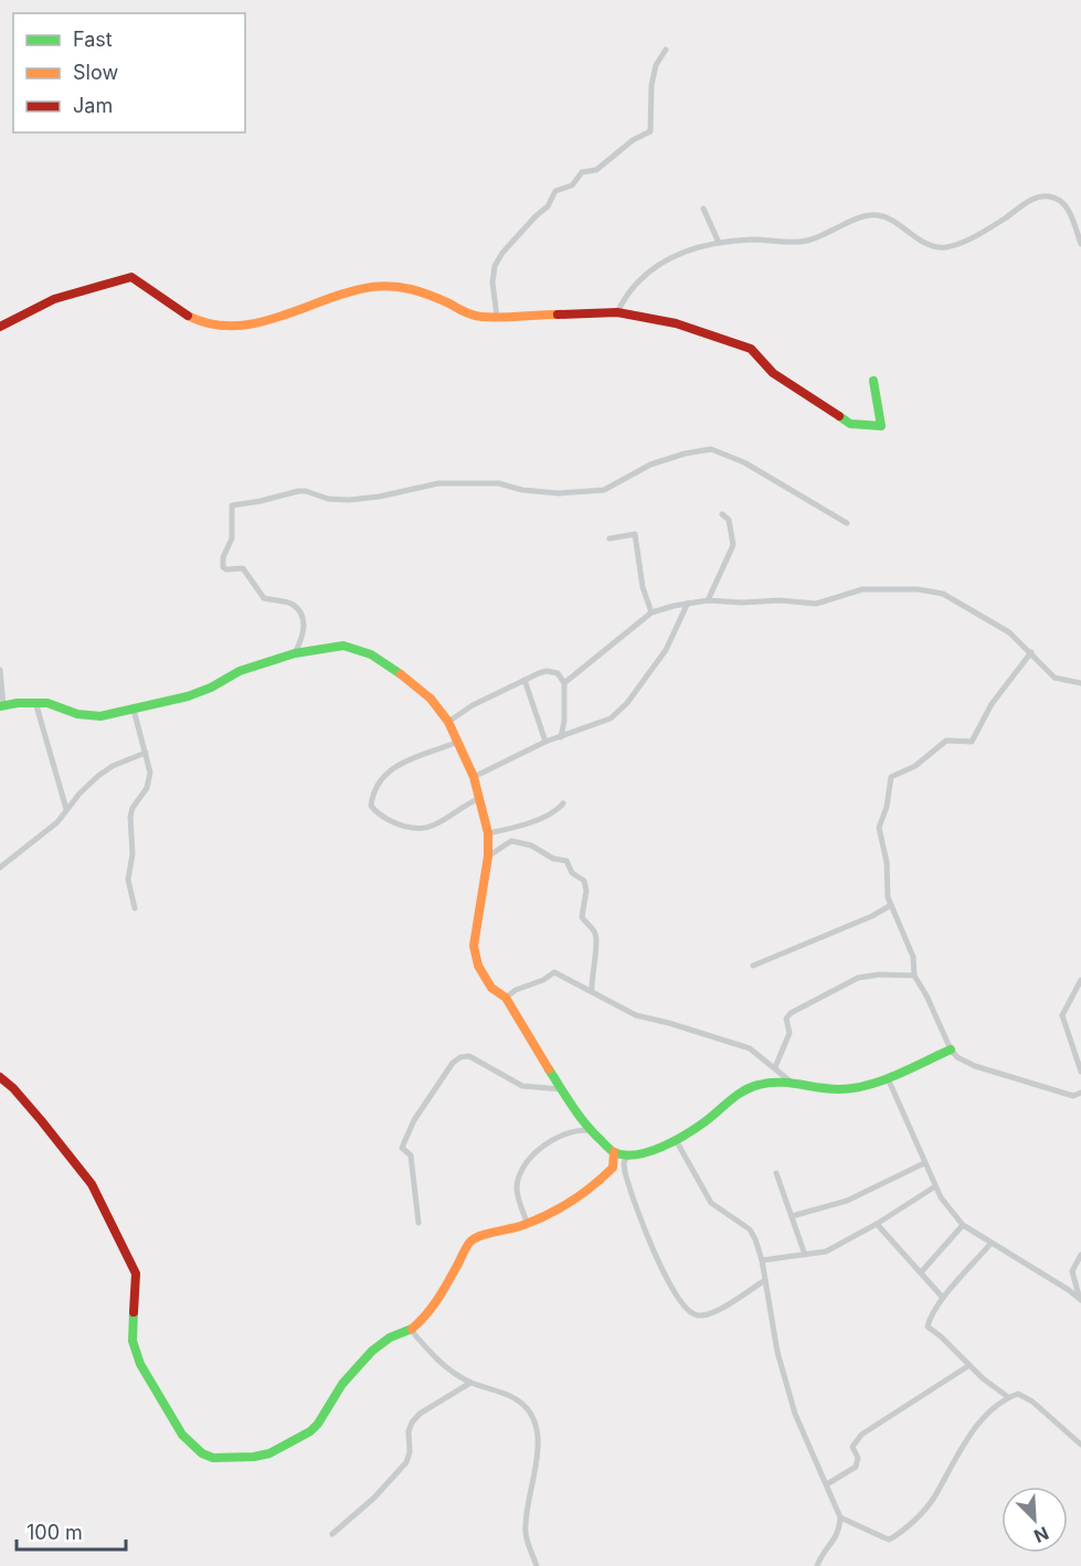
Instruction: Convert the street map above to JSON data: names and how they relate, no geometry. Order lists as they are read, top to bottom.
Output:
{
  "legend": ["Fast", "Slow", "Jam"],
  "scale_bar": "100 m",
  "north": "bottom right"
}
